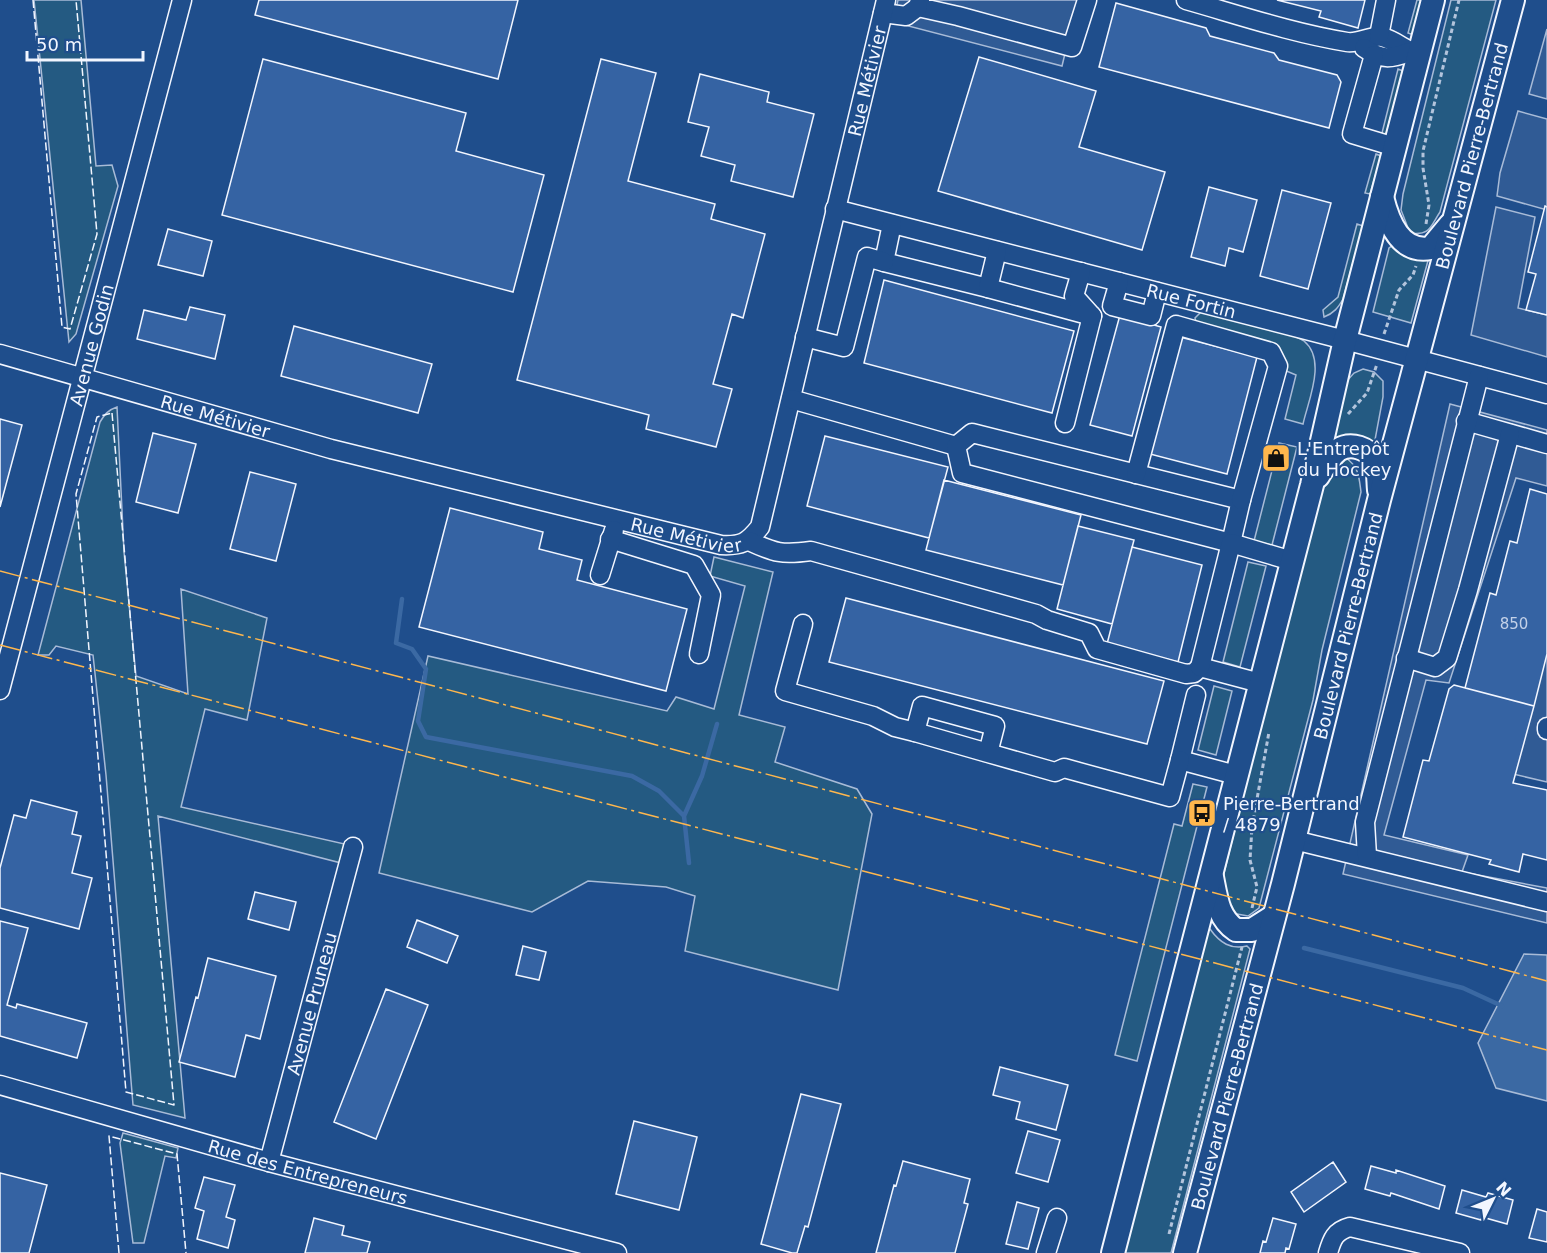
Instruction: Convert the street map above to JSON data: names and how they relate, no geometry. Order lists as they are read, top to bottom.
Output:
{
  "streets": {
    "main road": ["Boulevard Pierre-Bertrand"],
    "street": [
      "Rue Métivier",
      "Rue Fortin",
      "Avenue Godin",
      "Avenue Pruneau",
      "Rue des Entrepreneurs"
    ]
  },
  "crossings": [
    ["Rue Métivier", "Rue Fortin"],
    ["Rue Métivier", "Avenue Godin"],
    ["Boulevard Pierre-Bertrand", "Rue Fortin"],
    ["Avenue Pruneau", "Rue des Entrepreneurs"]
  ],
  "places": {
    "shop": ["L'Entrepôt du Hockey"],
    "bus stop": ["Pierre-Bertrand / 4879"]
  },
  "house_numbers": ["850"],
  "scale_bar": "50 m",
  "north": "top right"
}
